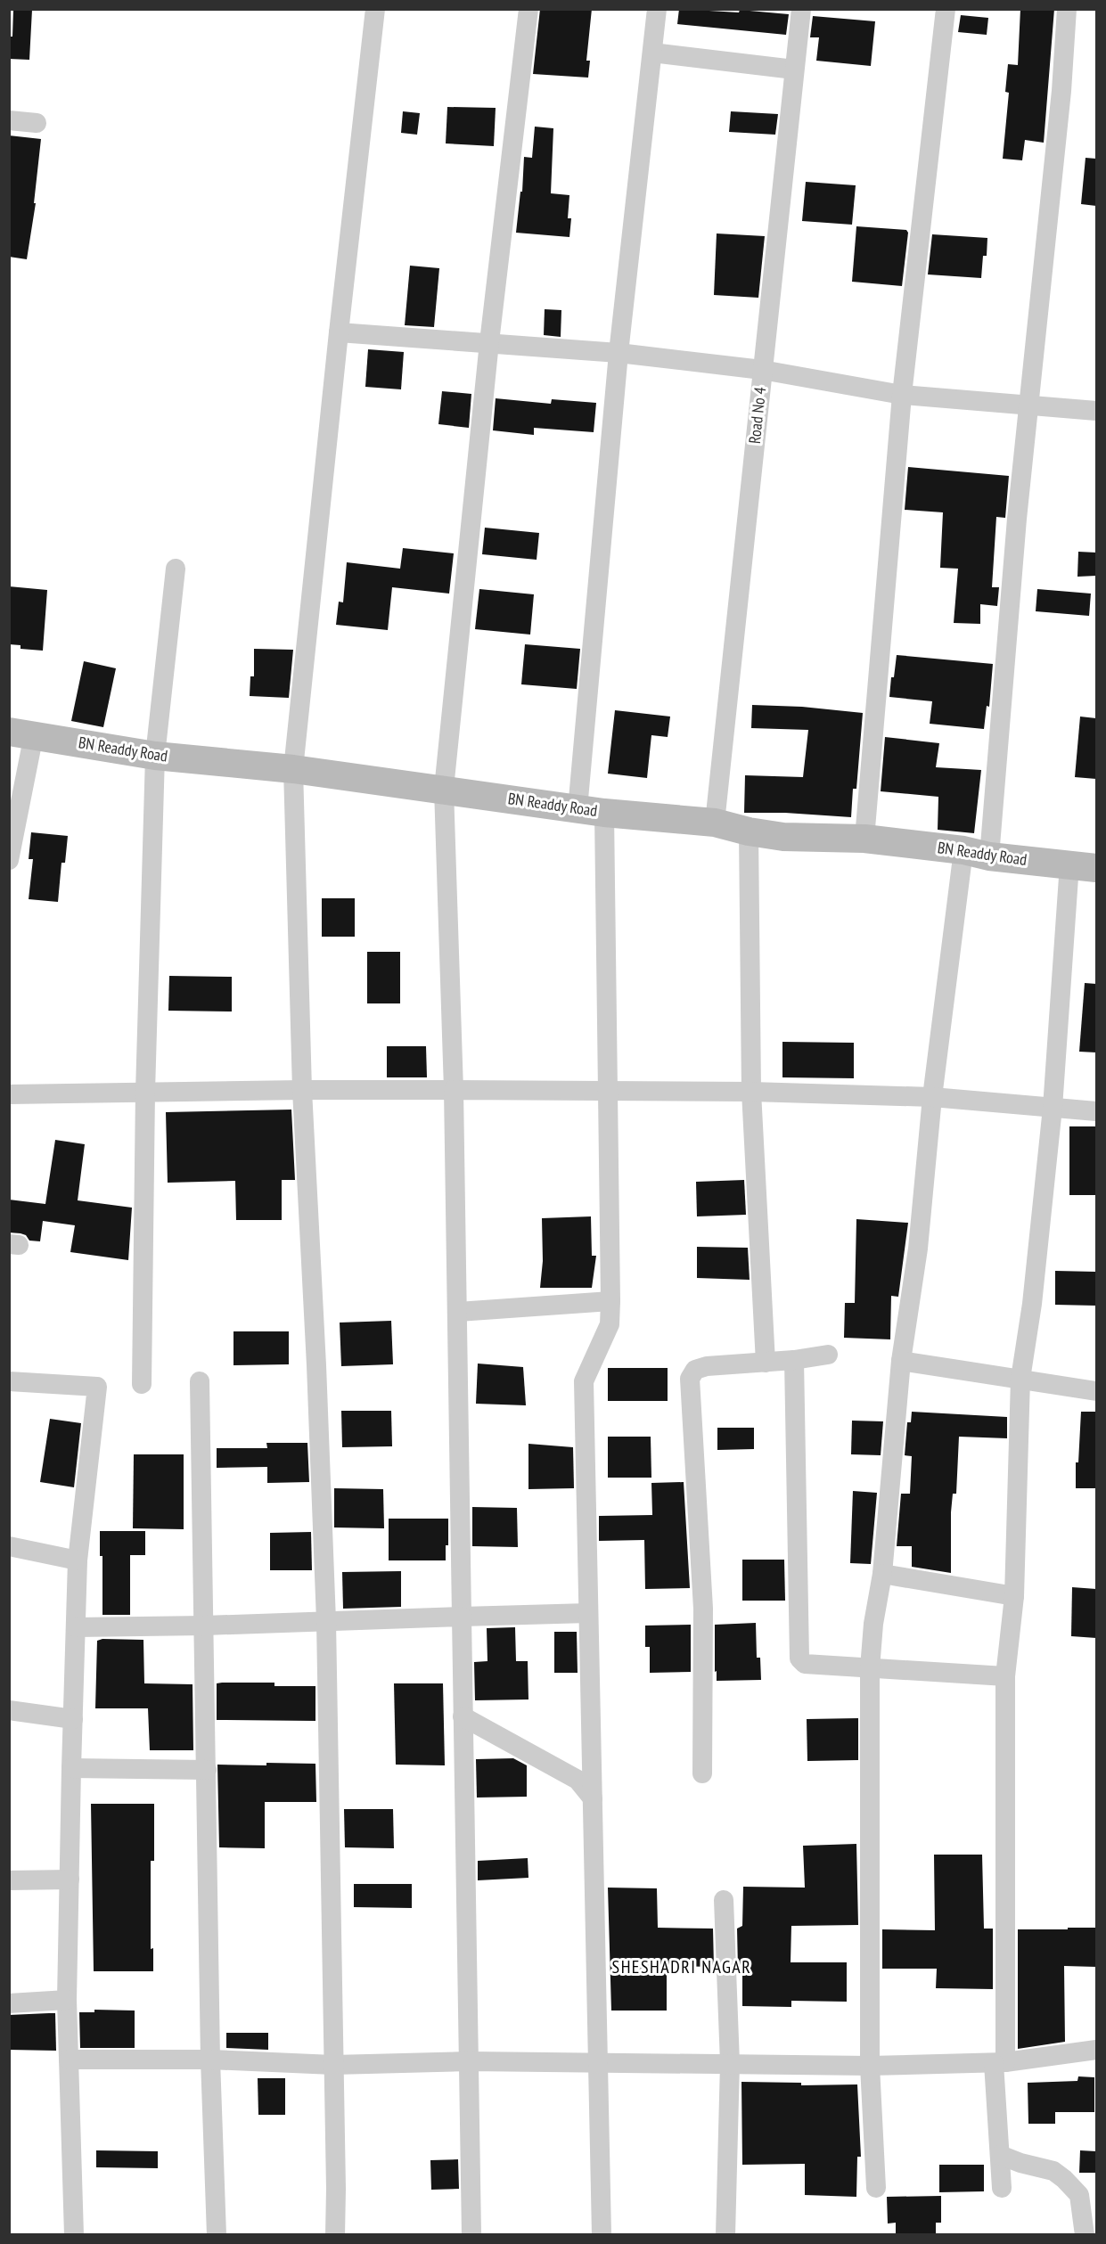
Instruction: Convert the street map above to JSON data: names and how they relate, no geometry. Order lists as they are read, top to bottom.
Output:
{
  "streets": {
    "street": ["Road No 4", "BN Readdy Road"]
  },
  "crossings": [
    ["Road No 4", "BN Readdy Road"]
  ],
  "districts": ["SHESHADRI NAGAR"]
}
